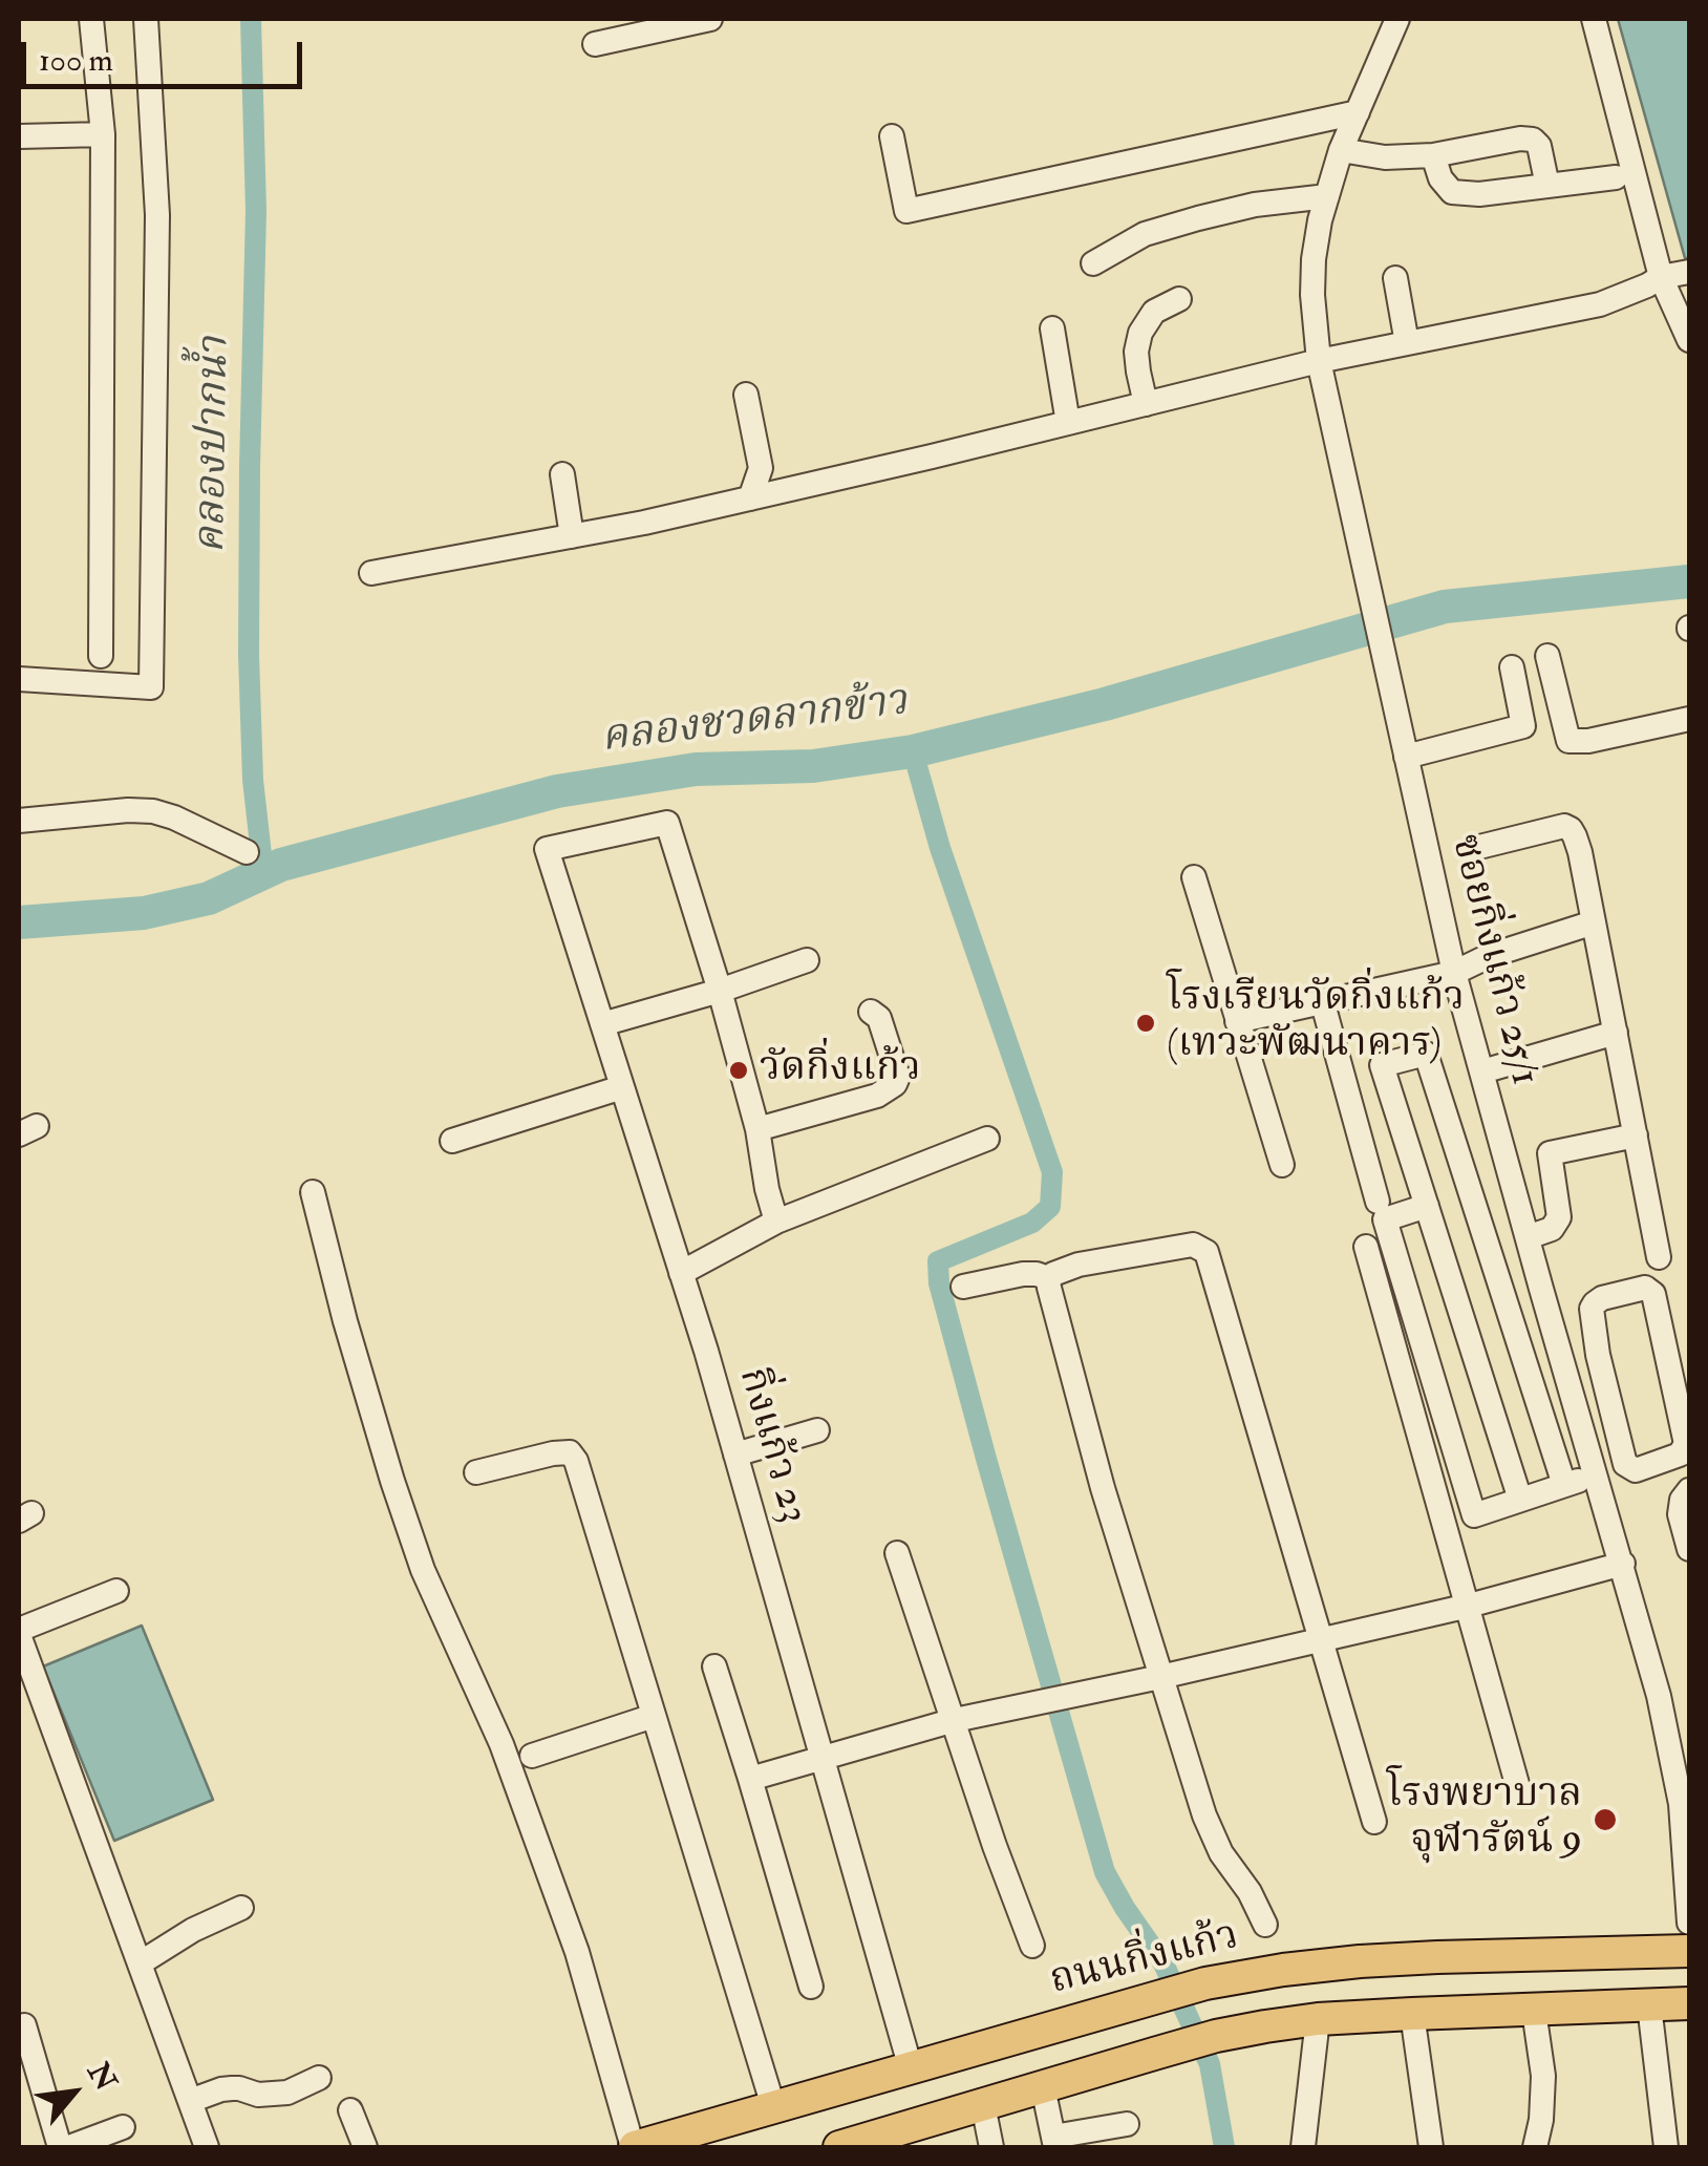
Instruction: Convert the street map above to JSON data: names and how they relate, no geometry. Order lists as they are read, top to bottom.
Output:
{
  "streets": {
    "main road": ["ถนนกิ่งแก้ว"],
    "street": ["ซอยกิ่งแก้ว 25/1", "กิ่งแก้ว 23"]
  },
  "crossings": [
    ["กิ่งแก้ว 23", "ถนนกิ่งแก้ว"]
  ],
  "water": ["คลองปากน้ำ", "คลองชวดลากข้าว"],
  "places": ["โรงเรียนวัดกิ่งแก้ว (เทวะพัฒนาคาร)", "วัดกิ่งแก้ว", "โรงพยาบาล จุฬารัตน์ 9"],
  "scale_bar": "100 m",
  "north": "top right"
}
